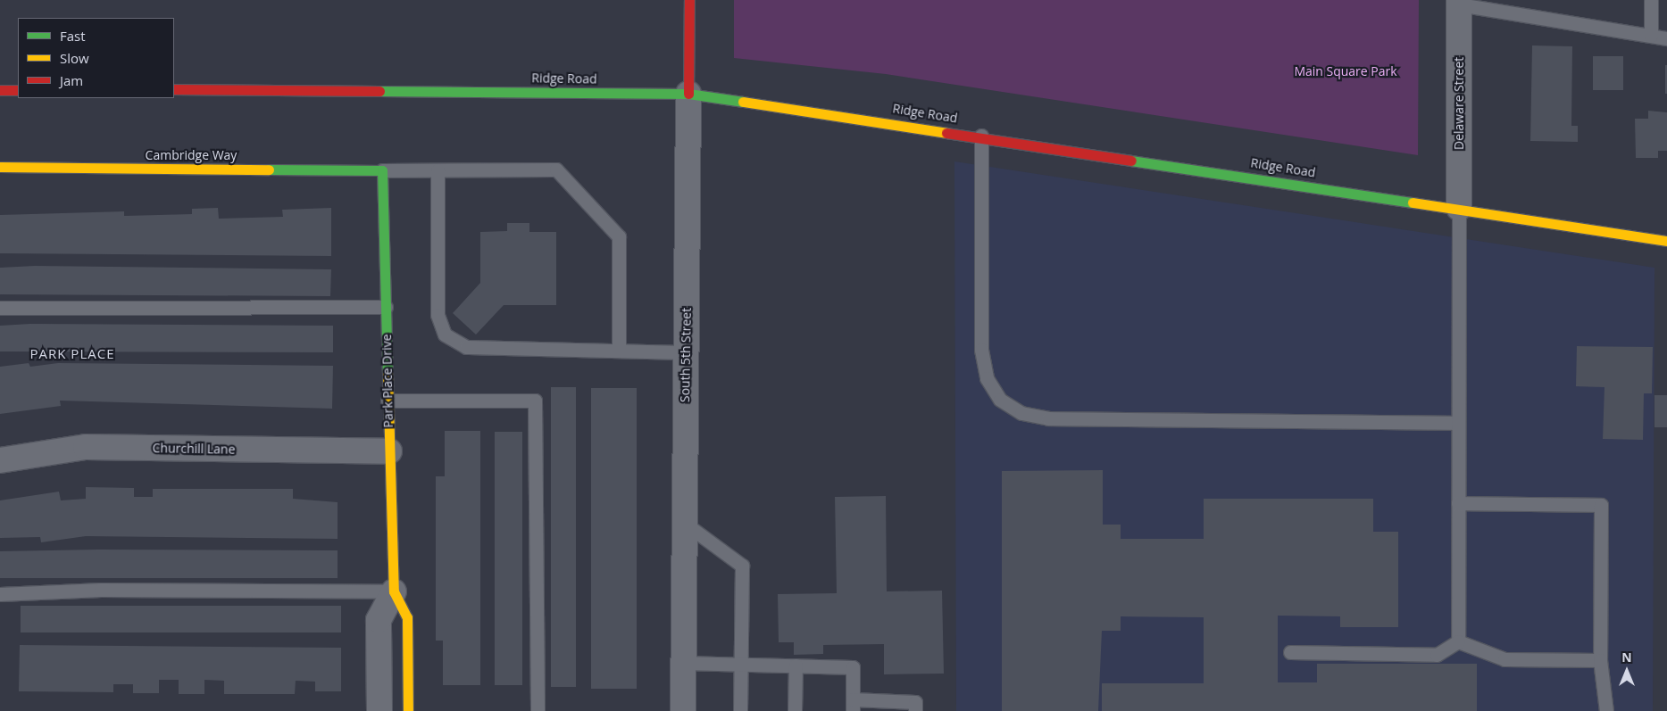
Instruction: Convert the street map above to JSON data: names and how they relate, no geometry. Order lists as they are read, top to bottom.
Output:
{
  "streets": {
    "main road": [
      "Ridge Road",
      "Cambridge Way",
      "South 5th Street",
      "Park Place Drive"
    ],
    "street": ["Delaware Street", "Churchill Lane"]
  },
  "crossings": [
    ["Ridge Road", "Delaware Street"],
    ["Ridge Road", "South 5th Street"],
    ["Cambridge Way", "Park Place Drive"],
    ["Park Place Drive", "Churchill Lane"]
  ],
  "districts": ["PARK PLACE"],
  "parks": ["Main Square Park"],
  "legend": ["Fast", "Slow", "Jam"],
  "north": "top"
}
